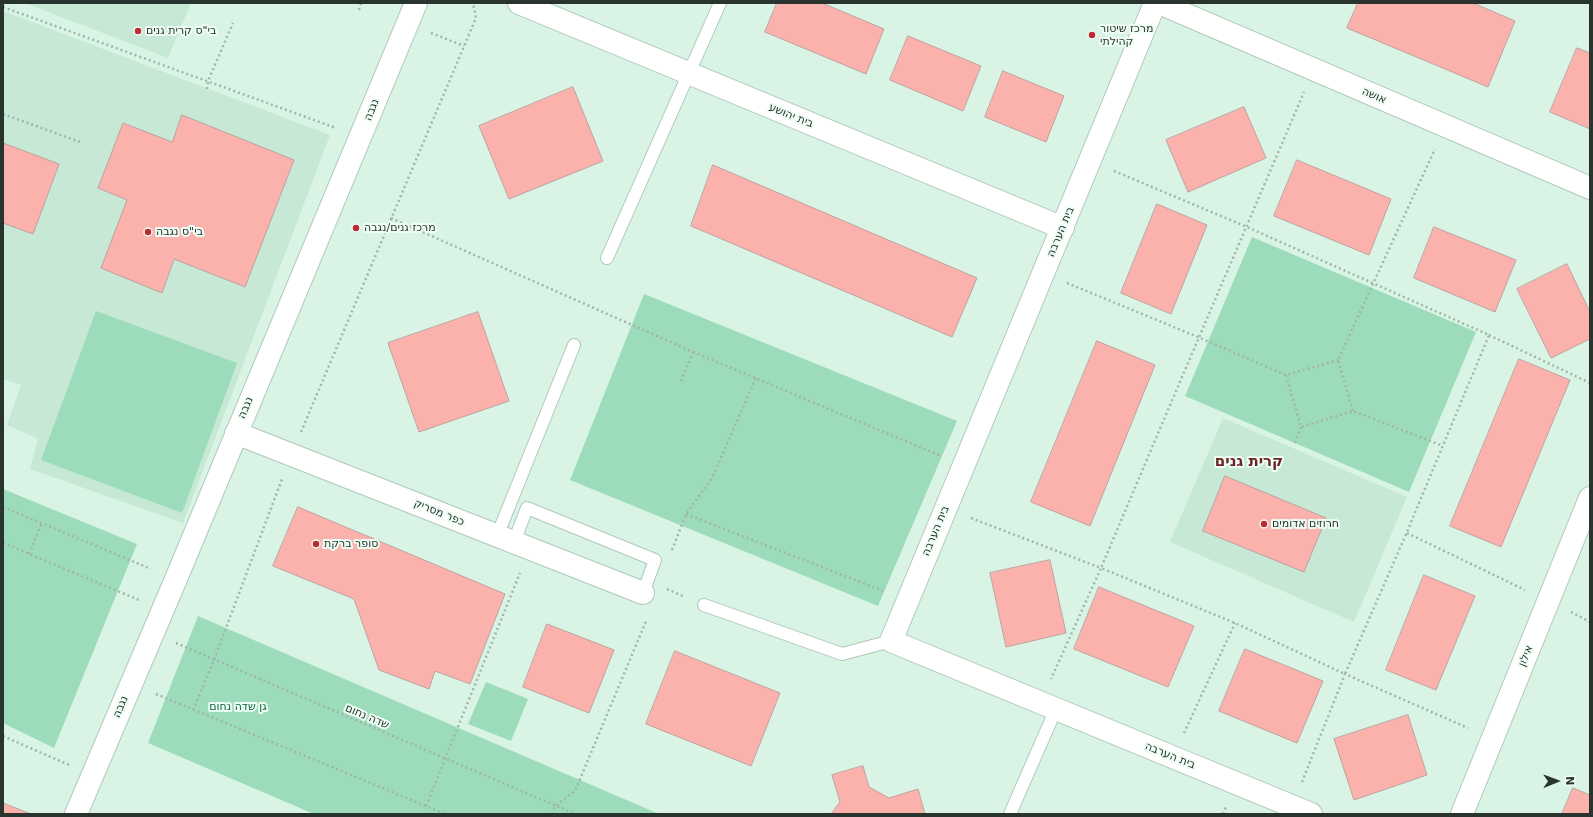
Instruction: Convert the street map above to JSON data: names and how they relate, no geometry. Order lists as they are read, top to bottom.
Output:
{
  "streets": {
    "street": [
      "אושה",
      "נגבה",
      "בית יהושע",
      "בית הערבה",
      "כפר מסריק",
      "אילון"
    ],
    "path": ["שדה נחום"]
  },
  "crossings": [
    ["נגבה", "כפר מסריק"],
    ["נגבה", "שדה נחום"],
    ["בית יהושע", "בית הערבה"]
  ],
  "districts": ["קרית גנים"],
  "parks": ["גן שדה נחום"],
  "places": [
    "בי\"ס קרית גנים",
    "מרכז שיטור קהילתי",
    "מרכז גנים/נגבה",
    "בי\"ס נגבה",
    "חרוזים אדומים",
    "סופר ברקת"
  ],
  "north": "right"
}
